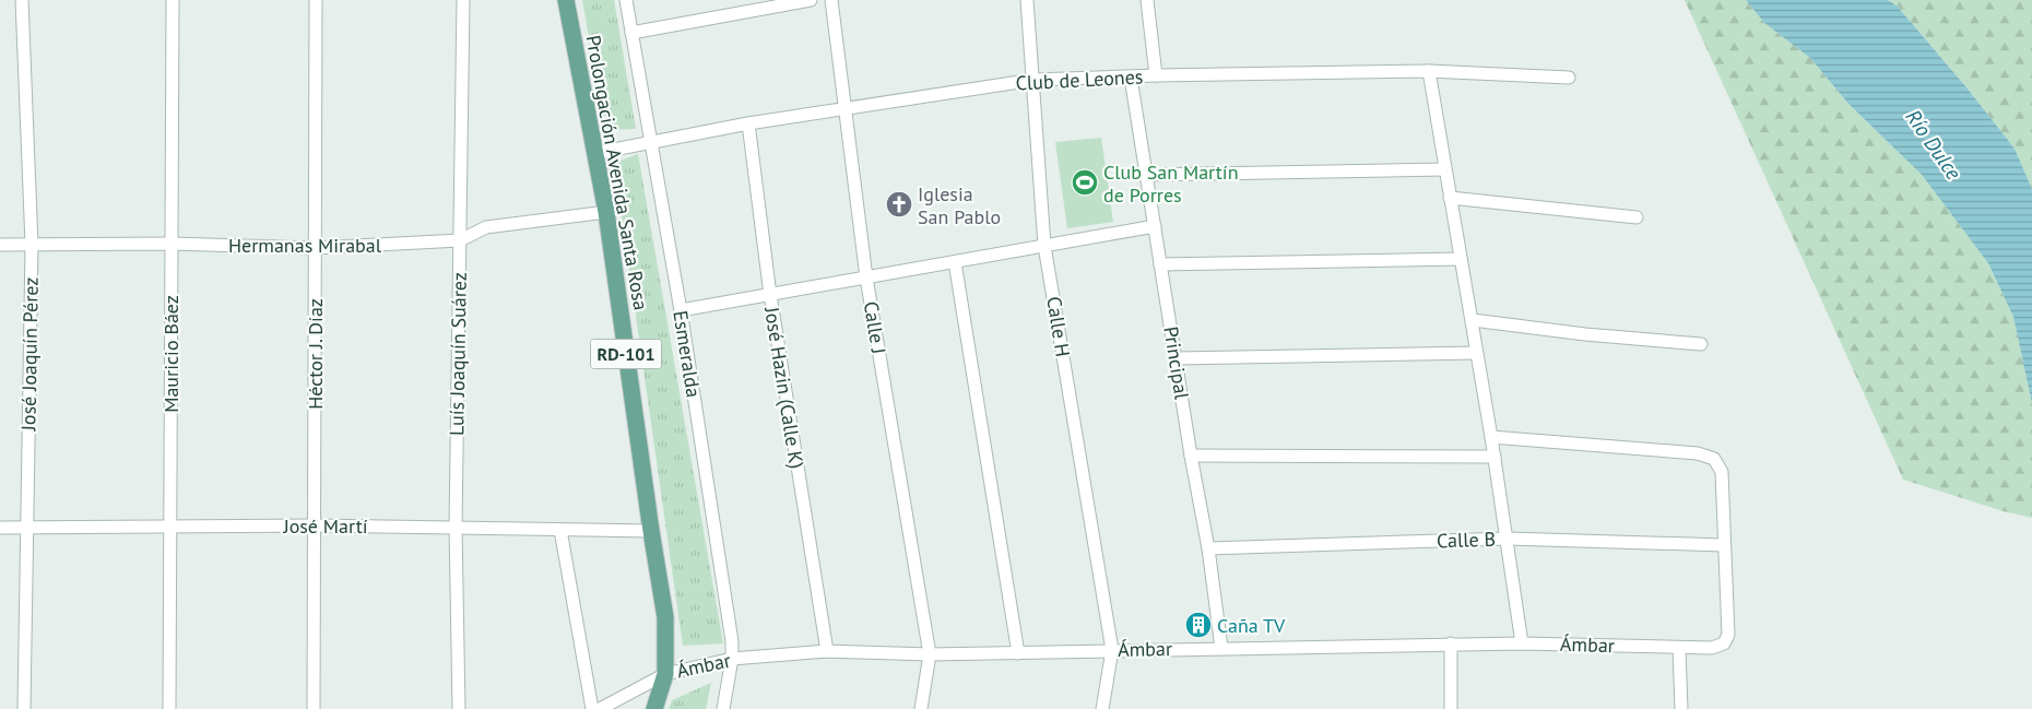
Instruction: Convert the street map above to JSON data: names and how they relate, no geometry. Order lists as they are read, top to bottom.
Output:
{
  "streets": {
    "main road": ["Prolongación Avenida Santa Rosa", "RD-101"],
    "street": [
      "Club de Leones",
      "Hermanas Mirabal",
      "Calle H",
      "Calle J",
      "José Joaquín Pérez",
      "Mauricio Báez",
      "Héctor J. Díaz",
      "Luís Joaquín Suárez",
      "Esmeralda",
      "Principal",
      "José Hazin (Calle K)",
      "José Martí",
      "Calle B",
      "Ámbar"
    ]
  },
  "crossings": [
    ["Club de Leones", "Prolongación Avenida Santa Rosa"],
    ["Club de Leones", "Calle H"],
    ["Club de Leones", "Calle J"],
    ["Club de Leones", "Esmeralda"],
    ["Club de Leones", "Principal"],
    ["Club de Leones", "José Hazin (Calle K)"],
    ["Prolongación Avenida Santa Rosa", "Hermanas Mirabal"],
    ["Prolongación Avenida Santa Rosa", "José Martí"],
    ["Prolongación Avenida Santa Rosa", "Ámbar"],
    ["Hermanas Mirabal", "José Joaquín Pérez"],
    ["Hermanas Mirabal", "Mauricio Báez"],
    ["Hermanas Mirabal", "Héctor J. Díaz"],
    ["Hermanas Mirabal", "Luís Joaquín Suárez"],
    ["Calle H", "Ámbar"],
    ["Calle J", "Ámbar"],
    ["José Joaquín Pérez", "José Martí"],
    ["Mauricio Báez", "José Martí"],
    ["Héctor J. Díaz", "José Martí"],
    ["Luís Joaquín Suárez", "José Martí"],
    ["Esmeralda", "Ámbar"],
    ["Principal", "Calle B"],
    ["Principal", "Ámbar"],
    ["José Hazin (Calle K)", "Ámbar"],
    ["Calle B", "Ámbar"]
  ],
  "water": ["Río Dulce"],
  "places": {
    "sports": ["Club San Martín de Porres"],
    "church": ["Iglesia San Pablo"],
    "building": ["Caña TV"]
  }
}
